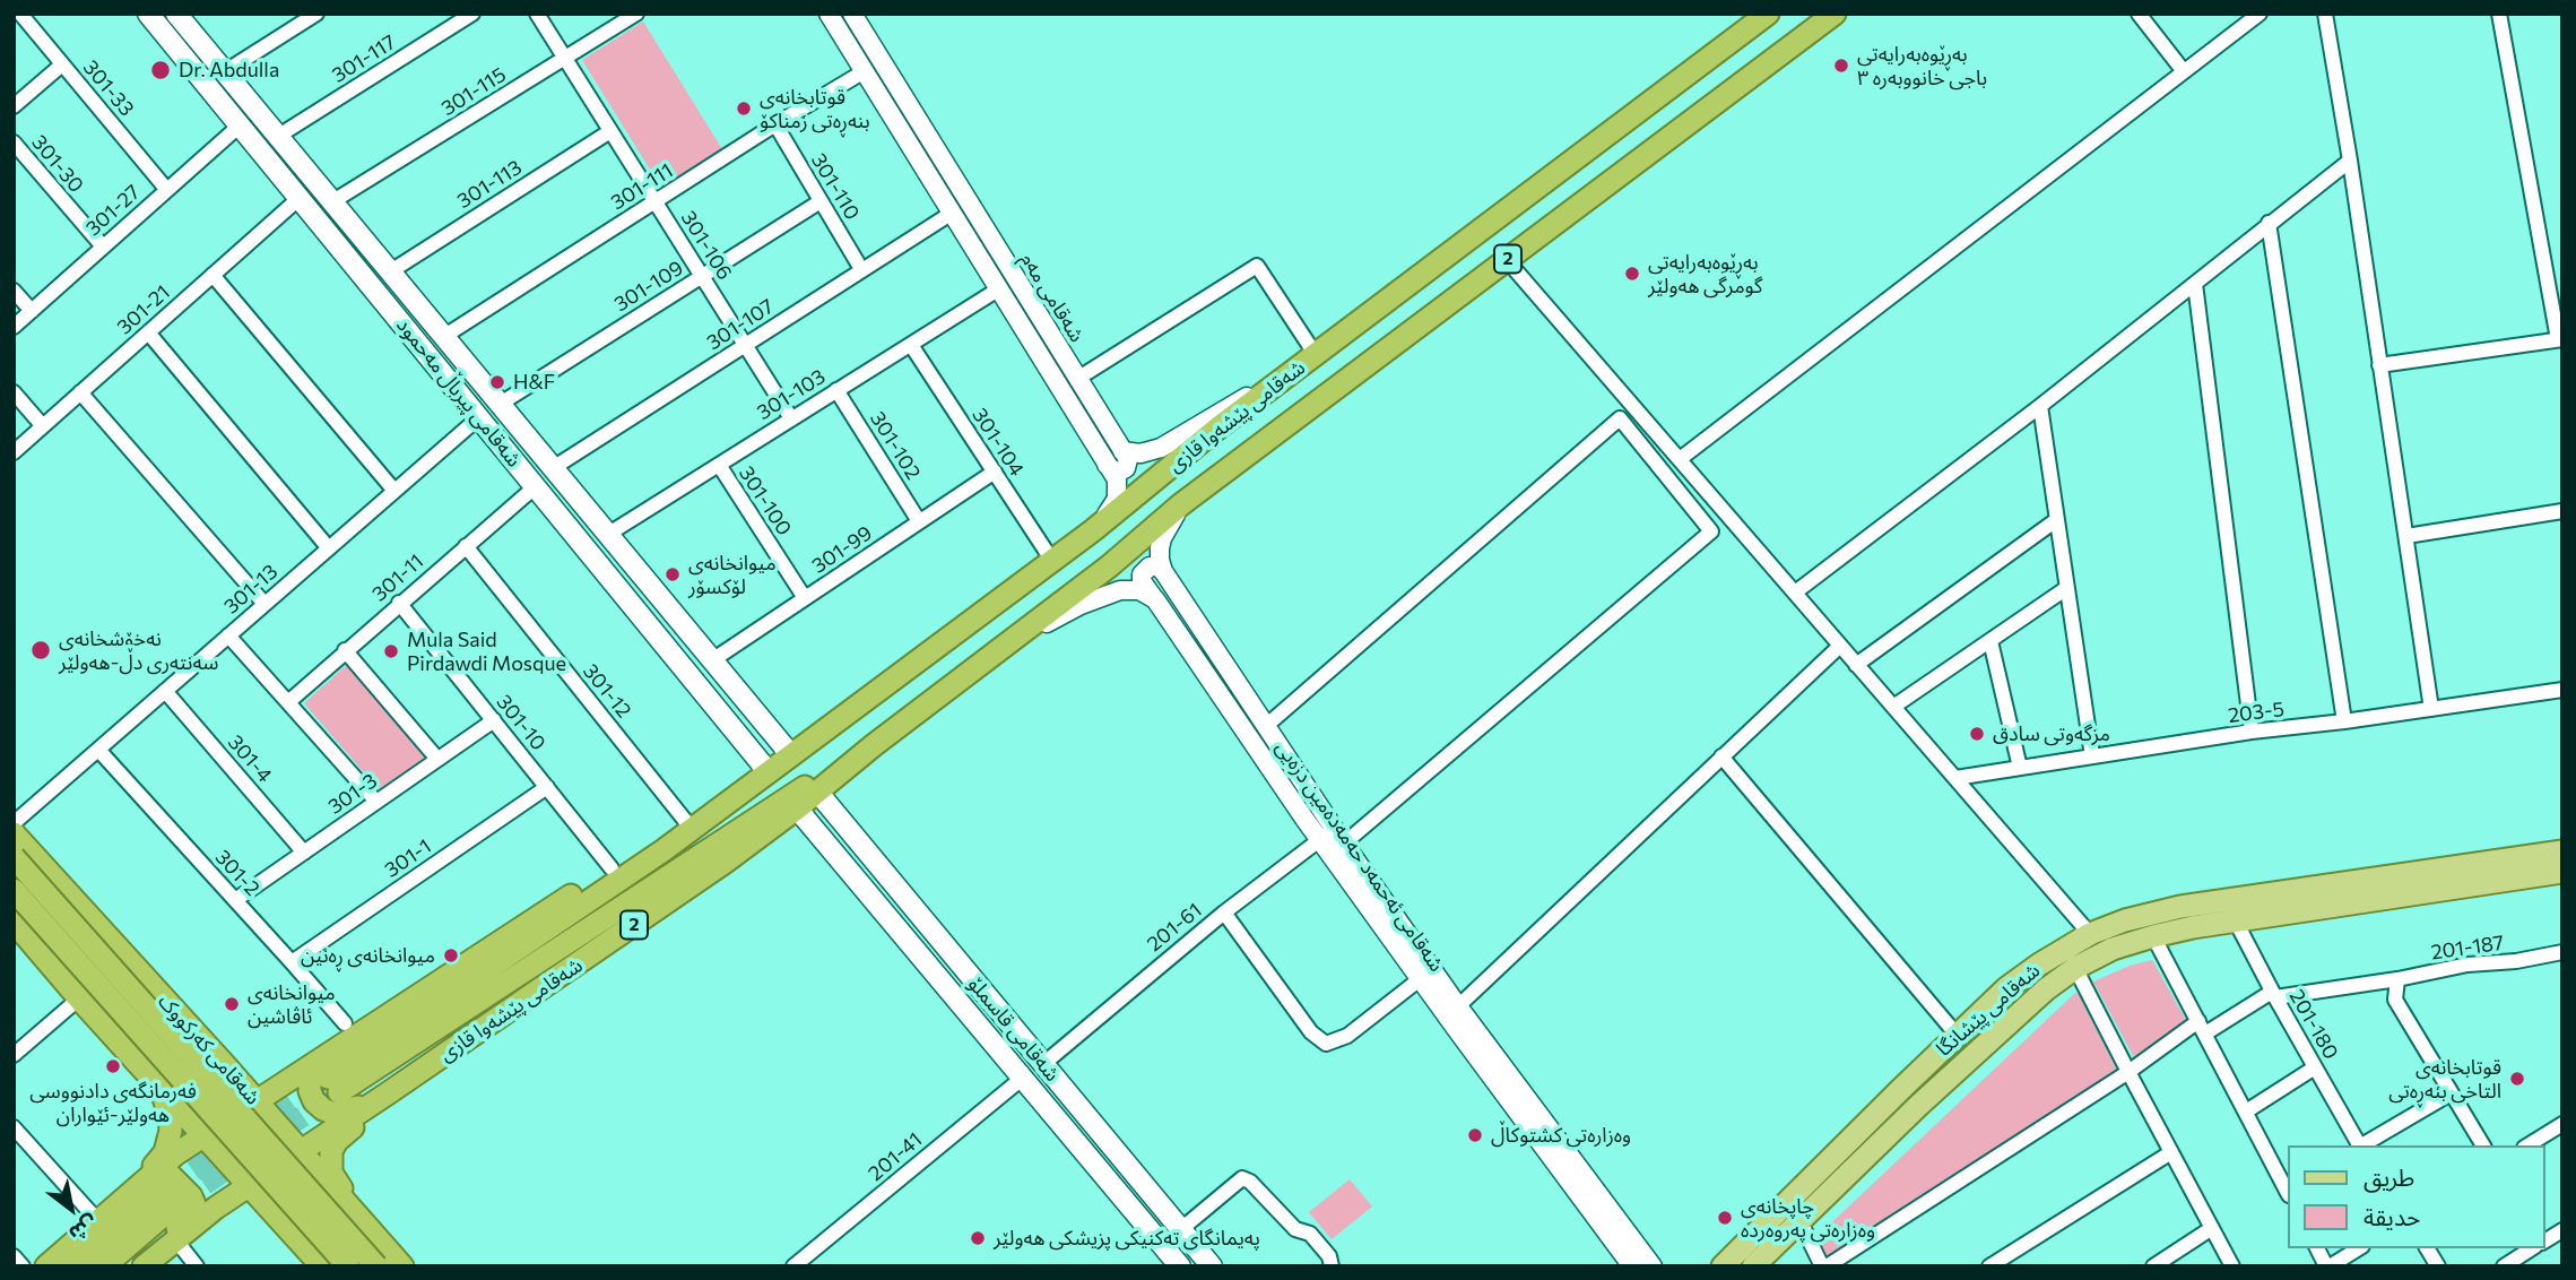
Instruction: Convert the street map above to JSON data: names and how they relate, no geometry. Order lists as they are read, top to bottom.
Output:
{
  "streets": {
    "highway": ["2", "شەقامی پێشەوا قازی", "شەقامی کەرکووک"],
    "main road": ["شەقامی پیرباڵ مەحمود", "شەقامی پێشانگا", "شەقامی قاسملۆ"],
    "street": [
      "301-117",
      "301-33",
      "301-115",
      "301-30",
      "301-113",
      "301-111",
      "301-110",
      "301-27",
      "301-106",
      "301-109",
      "شەقامی مەم",
      "301-21",
      "301-107",
      "301-103",
      "301-104",
      "301-102",
      "301-100",
      "301-99",
      "301-11",
      "301-13",
      "301-12",
      "203-5",
      "301-10",
      "301-4",
      "301-3",
      "شەقامی ئەحمەد حەمەدەمین دزەیی",
      "301-1",
      "301-2",
      "201-61",
      "201-187",
      "201-180",
      "201-41"
    ]
  },
  "crossings": [
    ["301-117", "شەقامی پیرباڵ مەحمود"],
    ["301-33", "301-27"],
    ["301-115", "301-106"],
    ["301-115", "شەقامی پیرباڵ مەحمود"],
    ["301-30", "301-27"],
    ["301-113", "301-106"],
    ["301-113", "شەقامی پیرباڵ مەحمود"],
    ["301-111", "301-110"],
    ["301-111", "301-106"],
    ["301-111", "شەقامی پیرباڵ مەحمود"],
    ["301-110", "301-109"],
    ["301-110", "301-107"],
    ["301-27", "شەقامی پیرباڵ مەحمود"],
    ["301-106", "301-109"],
    ["301-106", "301-107"],
    ["301-106", "301-103"],
    ["2", "شەقامی پێشەوا قازی"],
    ["2", "شەقامی کەرکووک"],
    ["301-109", "شەقامی پیرباڵ مەحمود"],
    ["301-21", "شەقامی پیرباڵ مەحمود"],
    ["301-107", "شەقامی پیرباڵ مەحمود"],
    ["شەقامی پیرباڵ مەحمود", "301-103"],
    ["شەقامی پیرباڵ مەحمود", "شەقامی پێشەوا قازی"],
    ["شەقامی پیرباڵ مەحمود", "301-99"],
    ["شەقامی پیرباڵ مەحمود", "301-11"],
    ["شەقامی پیرباڵ مەحمود", "301-13"],
    ["301-103", "301-104"],
    ["301-103", "301-102"],
    ["301-103", "301-100"],
    ["شەقامی پێشەوا قازی", "301-104"],
    ["شەقامی پێشەوا قازی", "301-12"],
    ["شەقامی پێشەوا قازی", "301-10"],
    ["شەقامی پێشەوا قازی", "301-2"],
    ["شەقامی پێشەوا قازی", "شەقامی قاسملۆ"],
    ["شەقامی پێشەوا قازی", "شەقامی کەرکووک"],
    ["301-104", "301-99"],
    ["301-102", "301-99"],
    ["301-100", "301-99"],
    ["301-11", "301-12"],
    ["301-11", "301-10"],
    ["301-13", "301-4"],
    ["301-13", "301-2"],
    ["301-10", "301-3"],
    ["301-10", "301-1"],
    ["301-4", "301-3"],
    ["301-3", "301-2"],
    ["شەقامی ئەحمەد حەمەدەمین دزەیی", "201-61"],
    ["301-1", "301-2"],
    ["201-61", "شەقامی قاسملۆ"],
    ["201-187", "201-180"],
    ["شەقامی پێشانگا", "201-180"],
    ["شەقامی قاسملۆ", "201-41"]
  ],
  "places": [
    "بەڕێوەبەرایەتی باجی خانووبەرە ٣",
    "Dr. Abdulla",
    "قوتابخانەی بنەڕەتی زمناکۆ",
    "بەڕێوەبەرایەتی گومرگی هەولێر",
    "H&F",
    "میوانخانەی لۆکسۆر",
    "نەخۆشخانەی سەنتەری دڵ-هەولێر",
    "Mula Said Pirdawdi Mosque",
    "مزگەوتی سادق",
    "میوانخانەی ڕەنین",
    "میوانخانەی ئاڤاشین",
    "فه‌رمانگه‌ی دادنووسی هه‌ولێر-ئێواران",
    "قوتابخانەی التاخی بنەڕەتی",
    "وەزارەتی کشتوکاڵ",
    "چاپخانەی وەزارەتی پەروەردە",
    "پەیمانگای تەکنیکی پزیشکی هەولێر"
  ],
  "legend": ["طريق", "حديقة"],
  "north": "bottom right"
}
